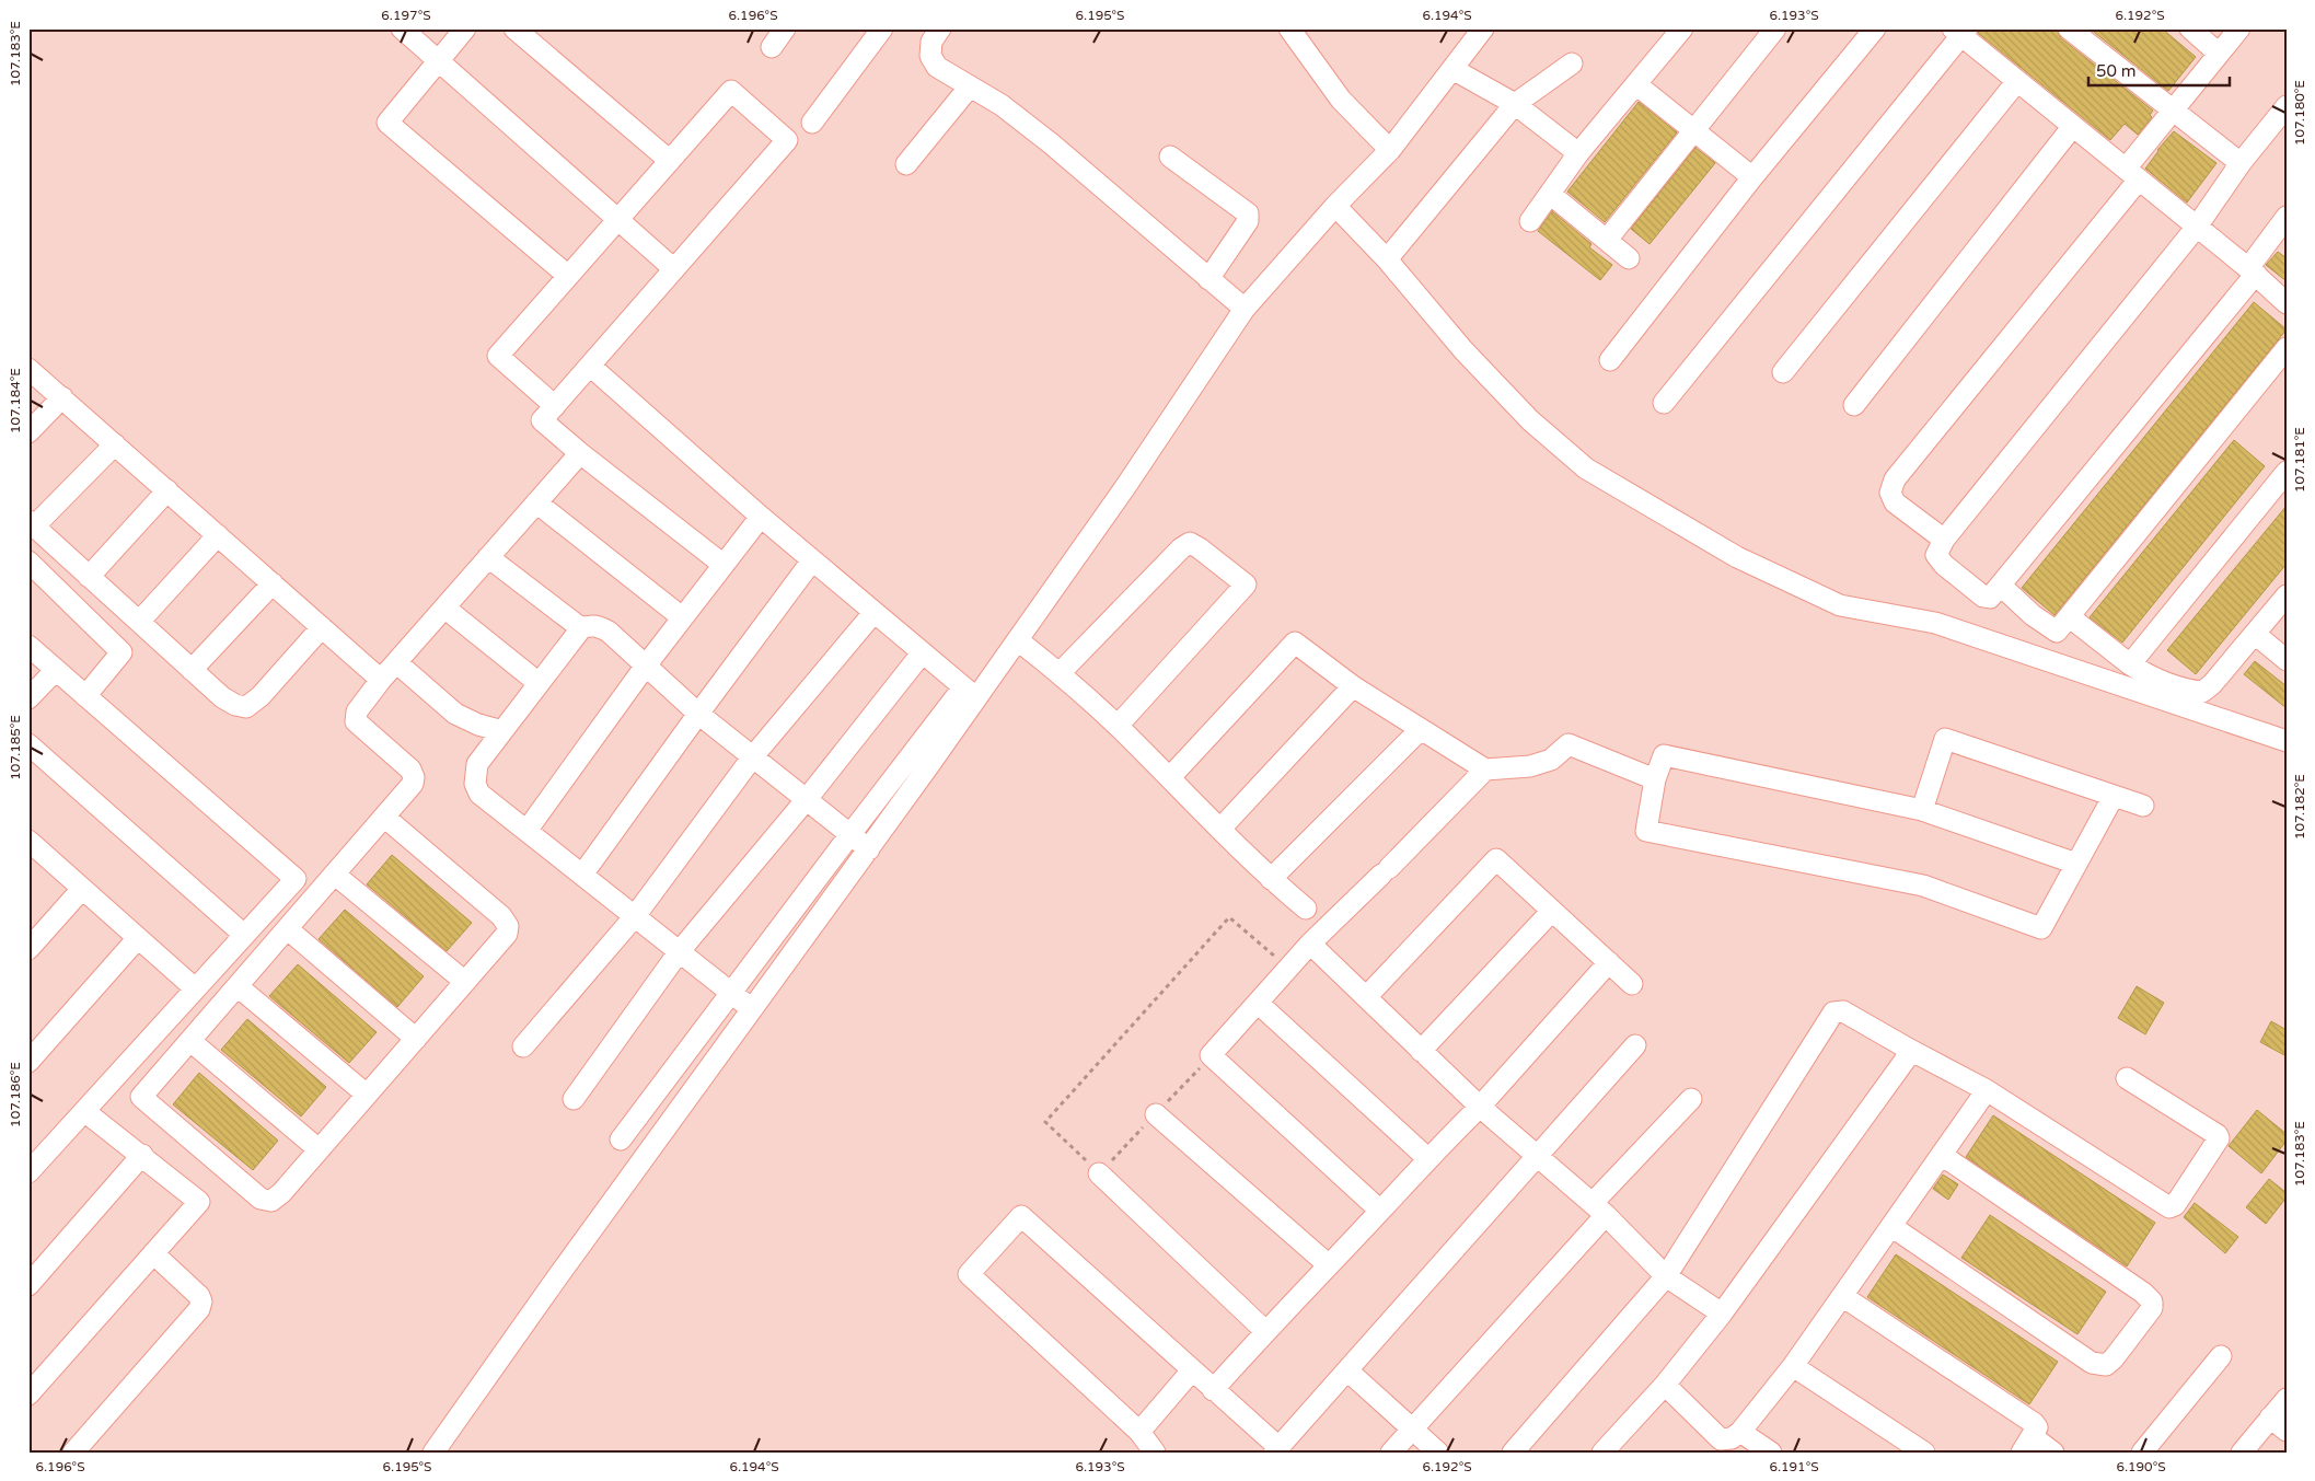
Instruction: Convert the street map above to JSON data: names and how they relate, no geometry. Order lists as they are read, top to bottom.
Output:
{
  "scale_bar": "50 m",
  "coordinates": [
    "6.197°S",
    "6.196°S",
    "6.195°S",
    "6.194°S",
    "6.193°S",
    "6.192°S",
    "107.183°E",
    "107.180°E",
    "107.184°E",
    "107.181°E",
    "107.185°E",
    "107.182°E",
    "107.186°E",
    "6.191°S",
    "6.190°S"
  ]
}
